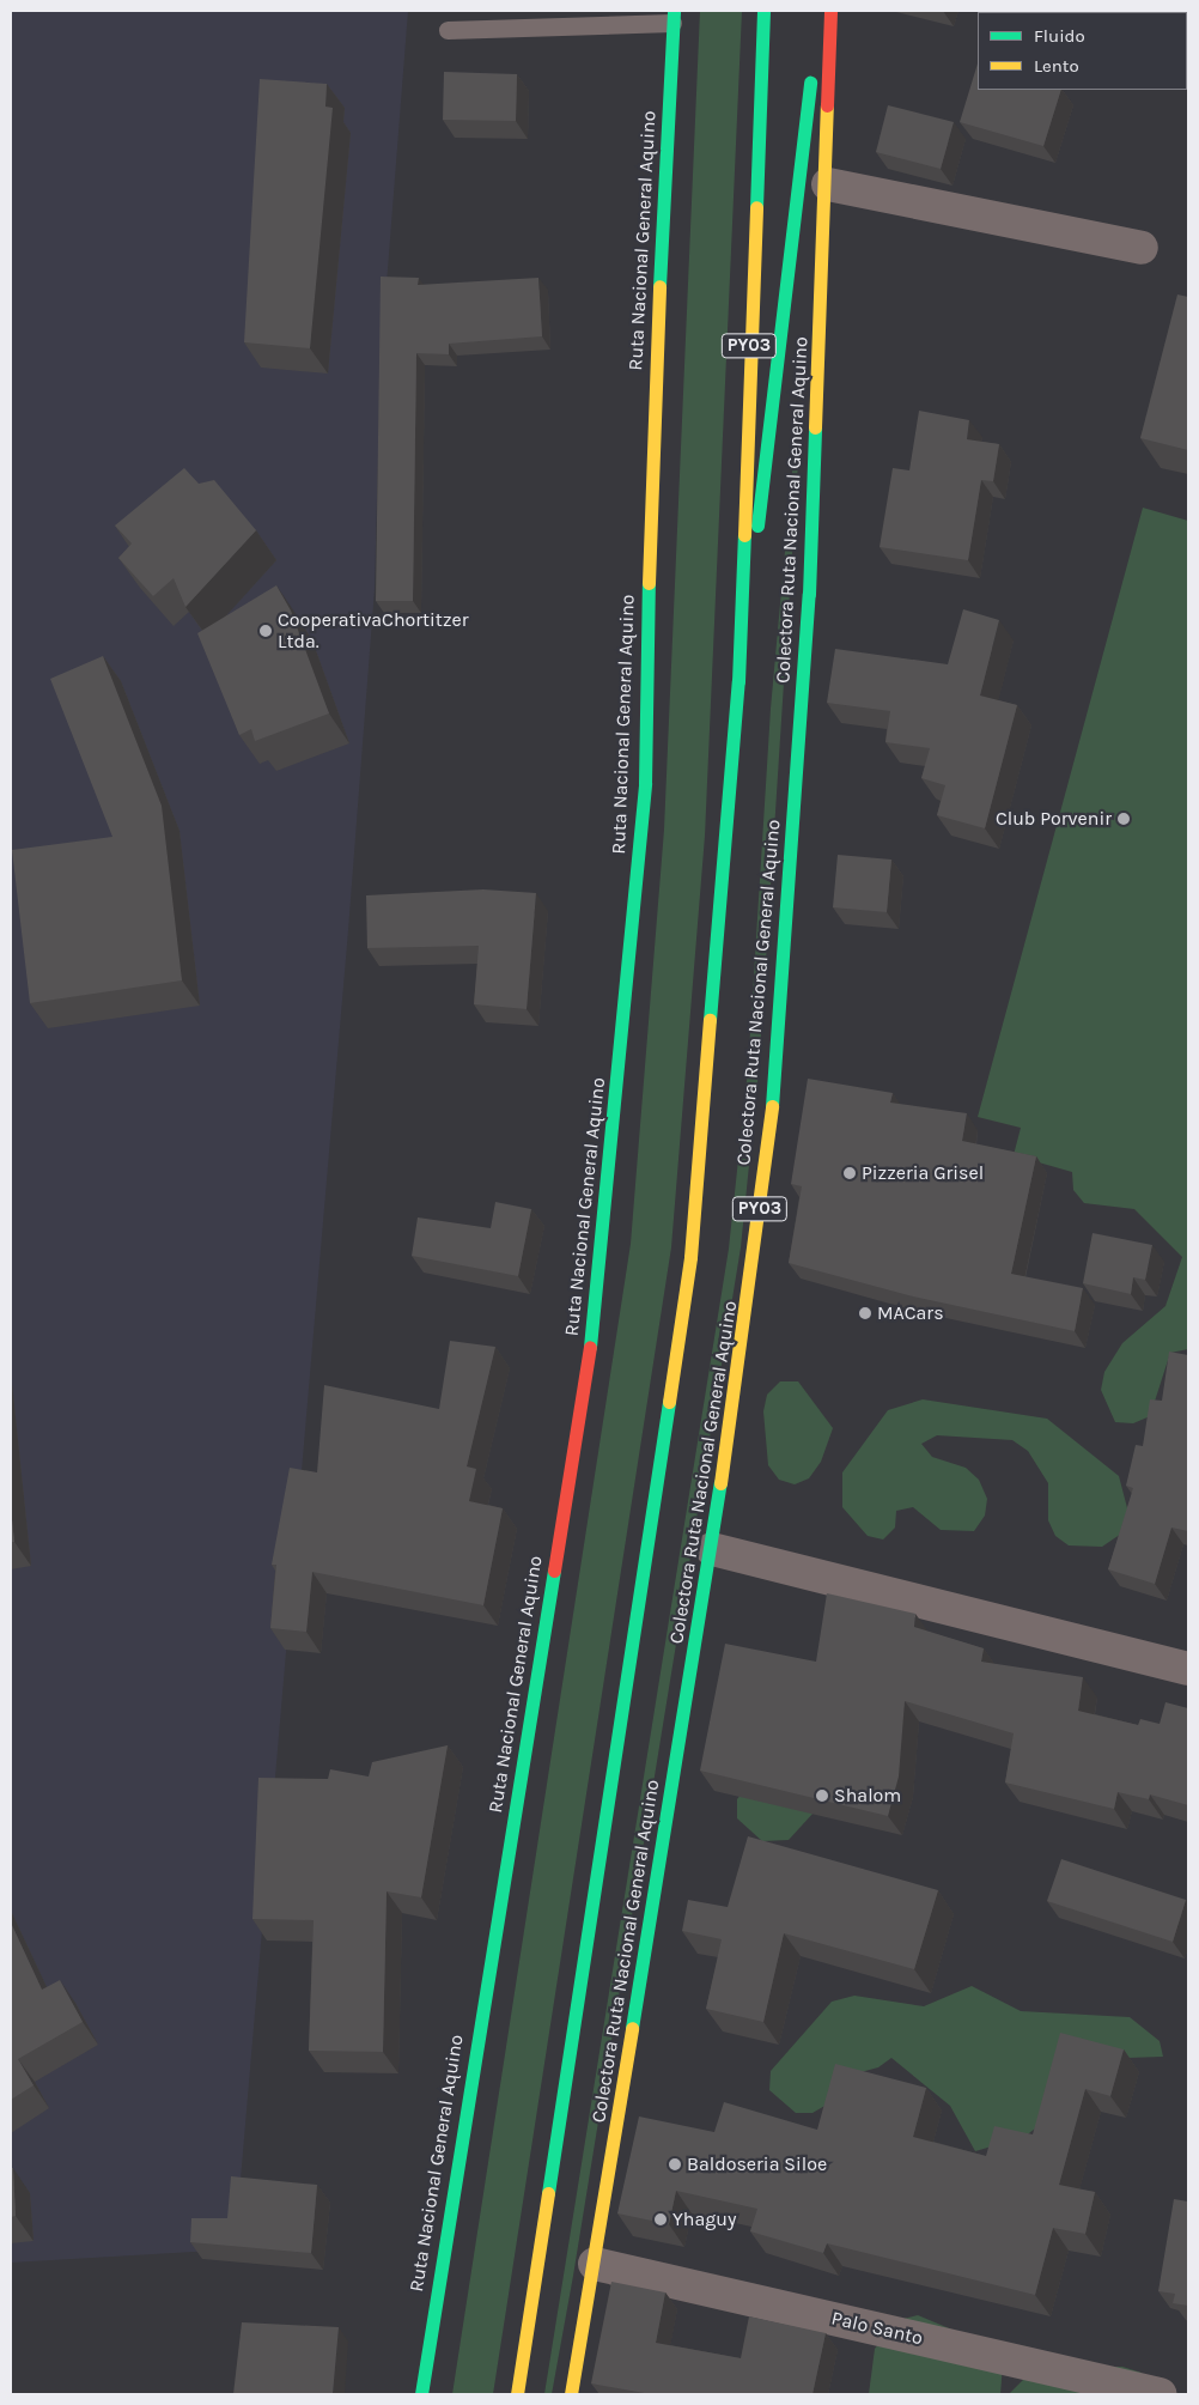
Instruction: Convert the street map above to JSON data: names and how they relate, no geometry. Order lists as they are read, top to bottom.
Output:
{
  "streets": {
    "main road": ["Ruta Nacional General Aquino", "PY03", "Colectora Ruta Nacional General Aquino"],
    "street": ["Palo Santo"]
  },
  "crossings": [
    ["Colectora Ruta Nacional General Aquino", "Palo Santo"]
  ],
  "places": [
    "CooperativaChortitzer Ltda.",
    "Club Porvenir",
    "Pizzeria Grisel",
    "MACars",
    "Shalom",
    "Baldoseria Siloe",
    "Yhaguy"
  ],
  "legend": ["Fluido", "Lento"]
}
